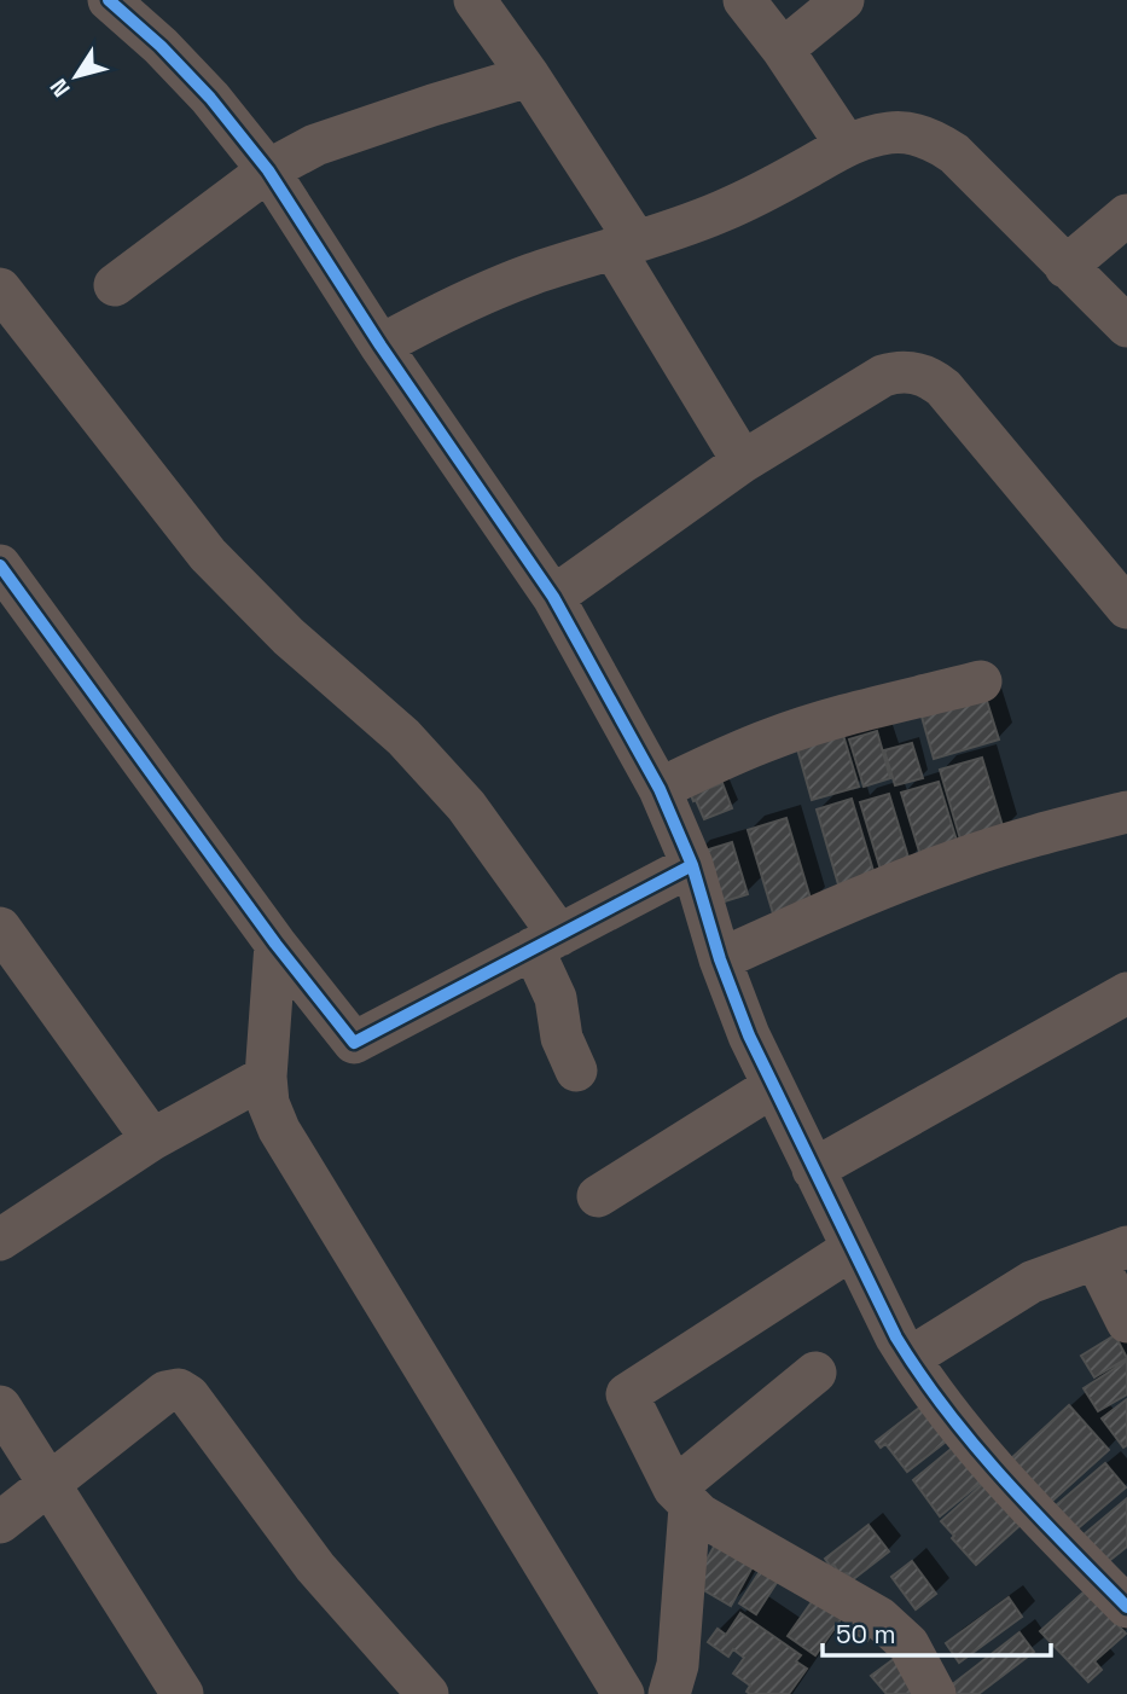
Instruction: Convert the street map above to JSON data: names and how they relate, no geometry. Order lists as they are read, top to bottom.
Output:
{
  "scale_bar": "50 m",
  "north": "bottom left"
}
